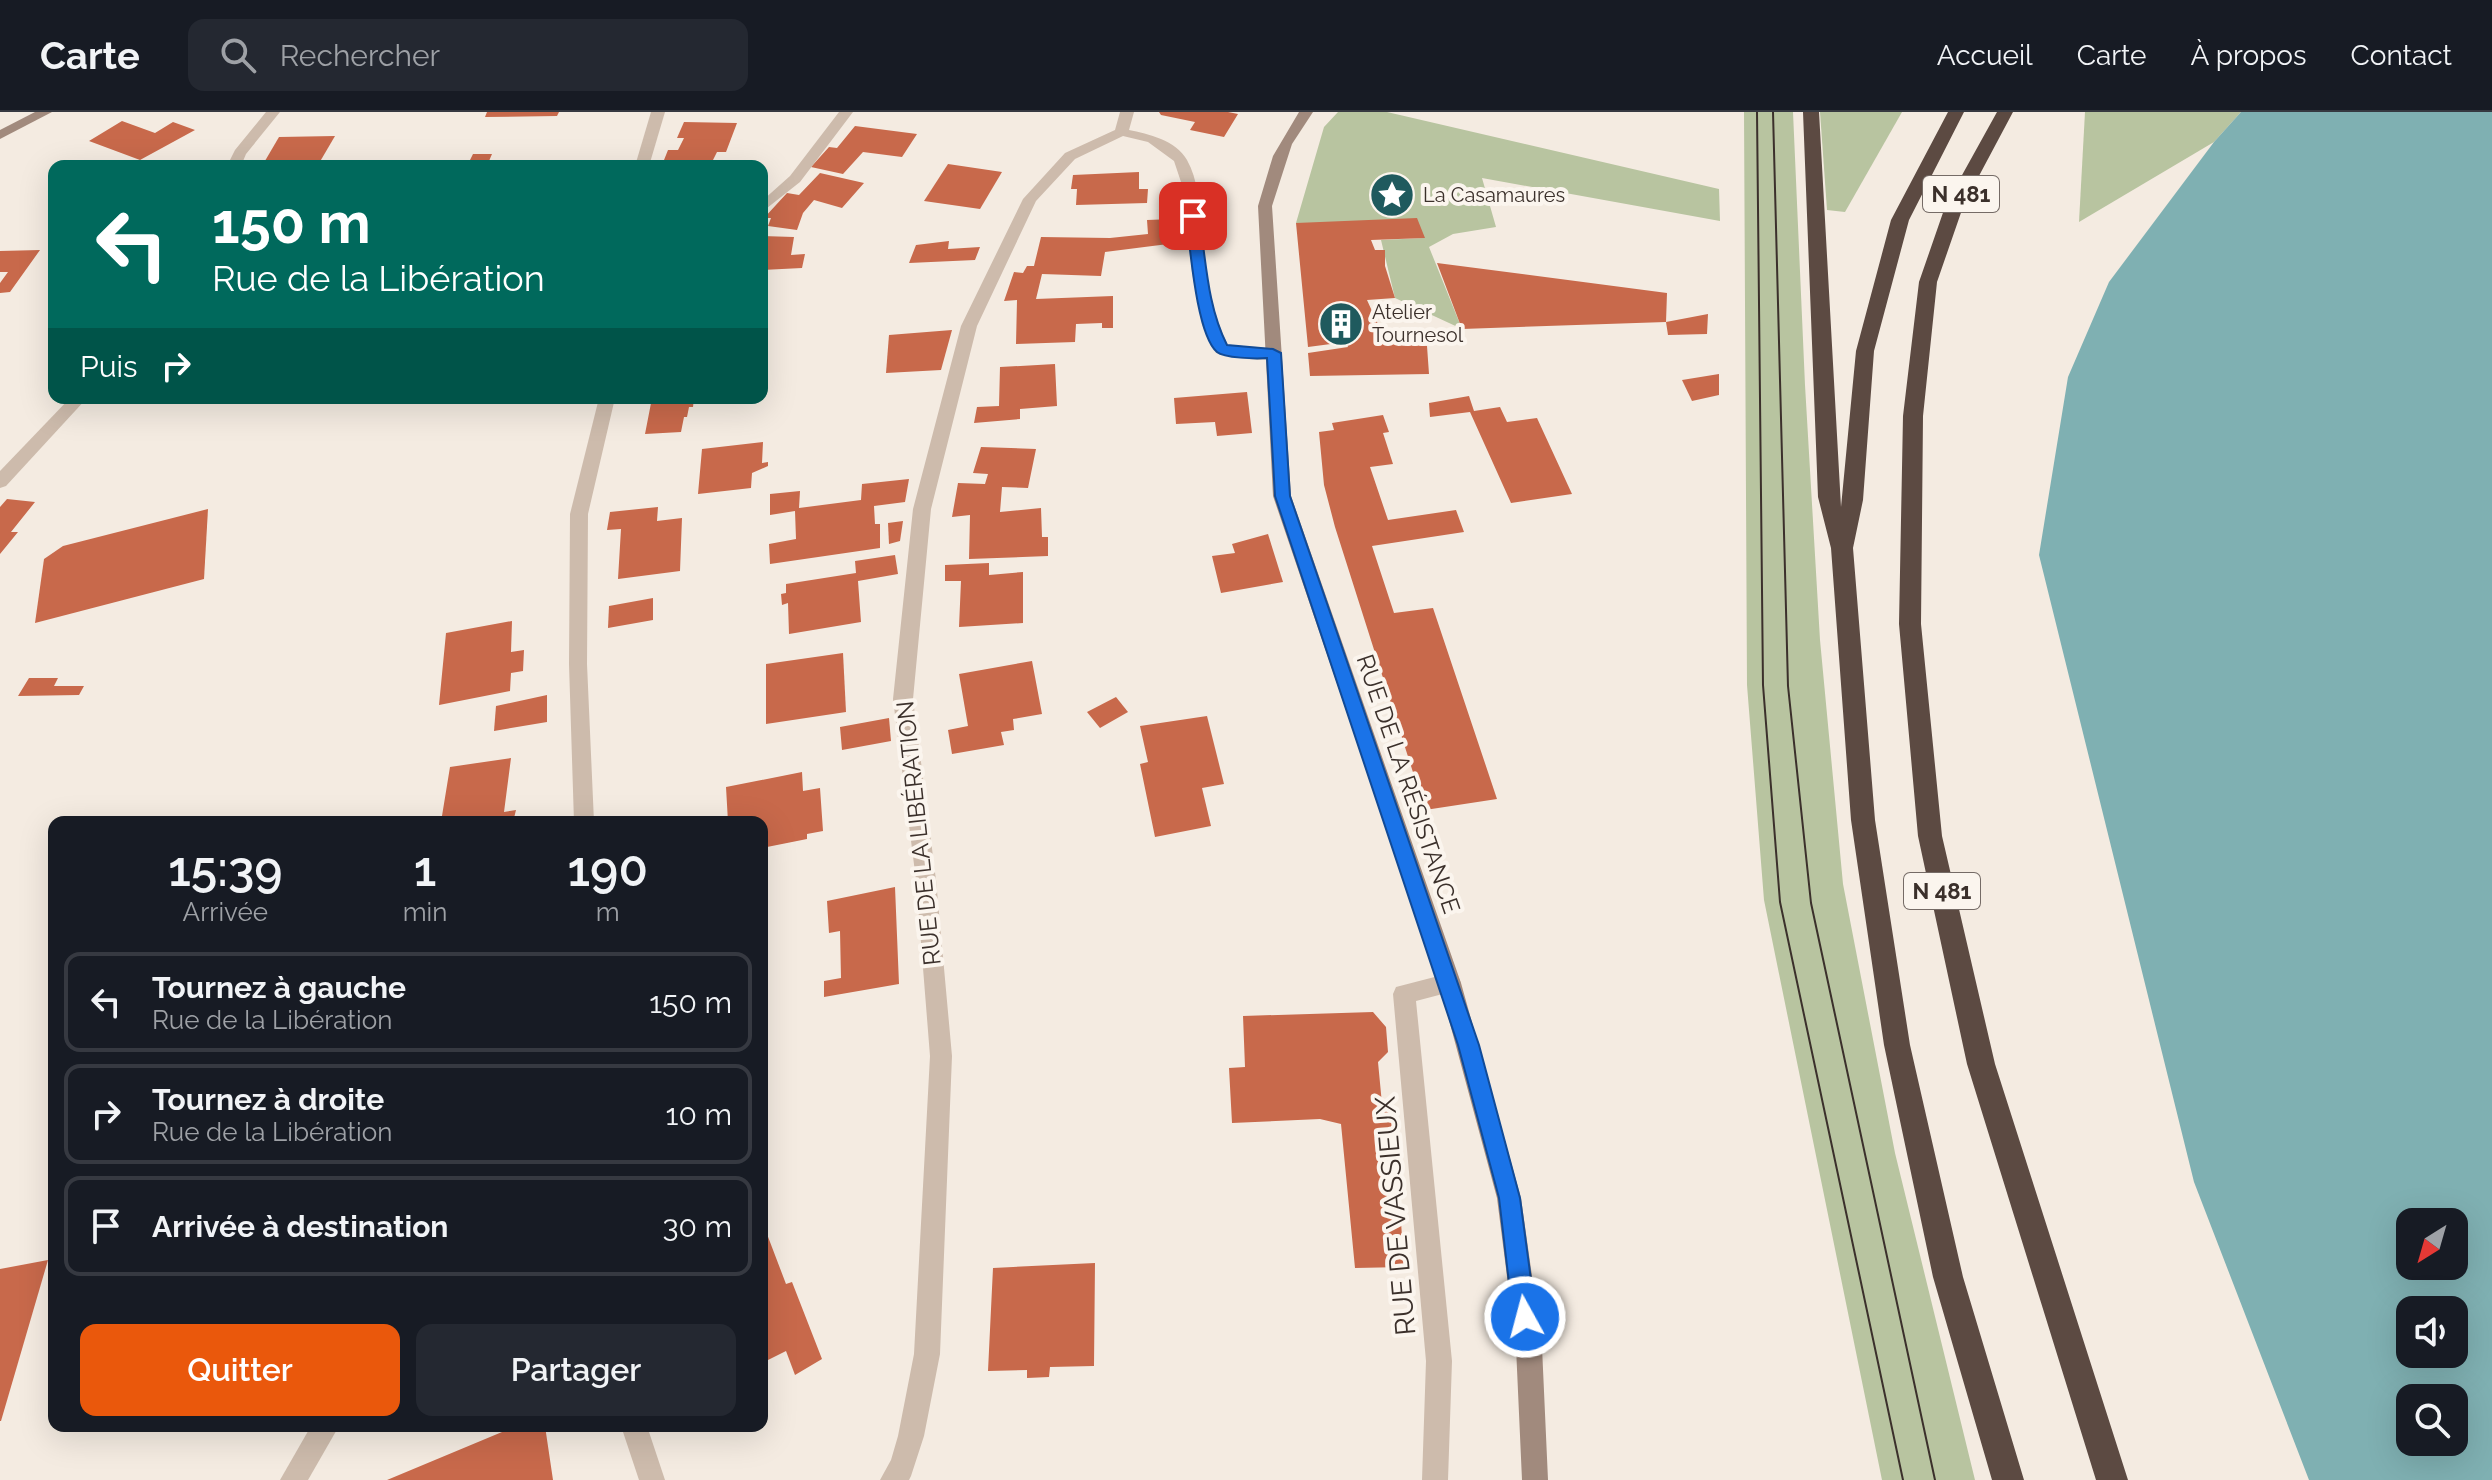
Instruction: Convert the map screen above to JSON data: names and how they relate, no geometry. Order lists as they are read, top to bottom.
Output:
{
  "streets": {
    "highway": ["N 481"],
    "street": ["RUE DE LA RÉSISTANCE", "RUE DE LA LIBÉRATION", "RUE DE VASSIEUX"]
  },
  "crossings": [
    ["RUE DE LA RÉSISTANCE", "RUE DE VASSIEUX"]
  ],
  "places": {
    "place": ["La Casamaures"],
    "building": ["Atelier Tournesol"]
  },
  "north": "bottom left",
  "page": {
    "header": "Carte",
    "search": "Rechercher",
    "nav": [
      "Accueil",
      "Carte",
      "À propos",
      "Contact"
    ],
    "turn": ["150 m", "Rue de la Libération"],
    "then": "Puis",
    "eta": [
      "15:39",
      "Arrivée",
      "1",
      "min",
      "190",
      "m"
    ],
    "list": [
      {
        "name": "Tournez à gauche",
        "note": "Rue de la Libération",
        "value": "150 m"
      },
      {
        "name": "Tournez à droite",
        "note": "Rue de la Libération",
        "value": "10 m"
      },
      {
        "name": "Arrivée à destination",
        "value": "30 m"
      }
    ],
    "buttons": ["Quitter", "Partager"]
  }
}
